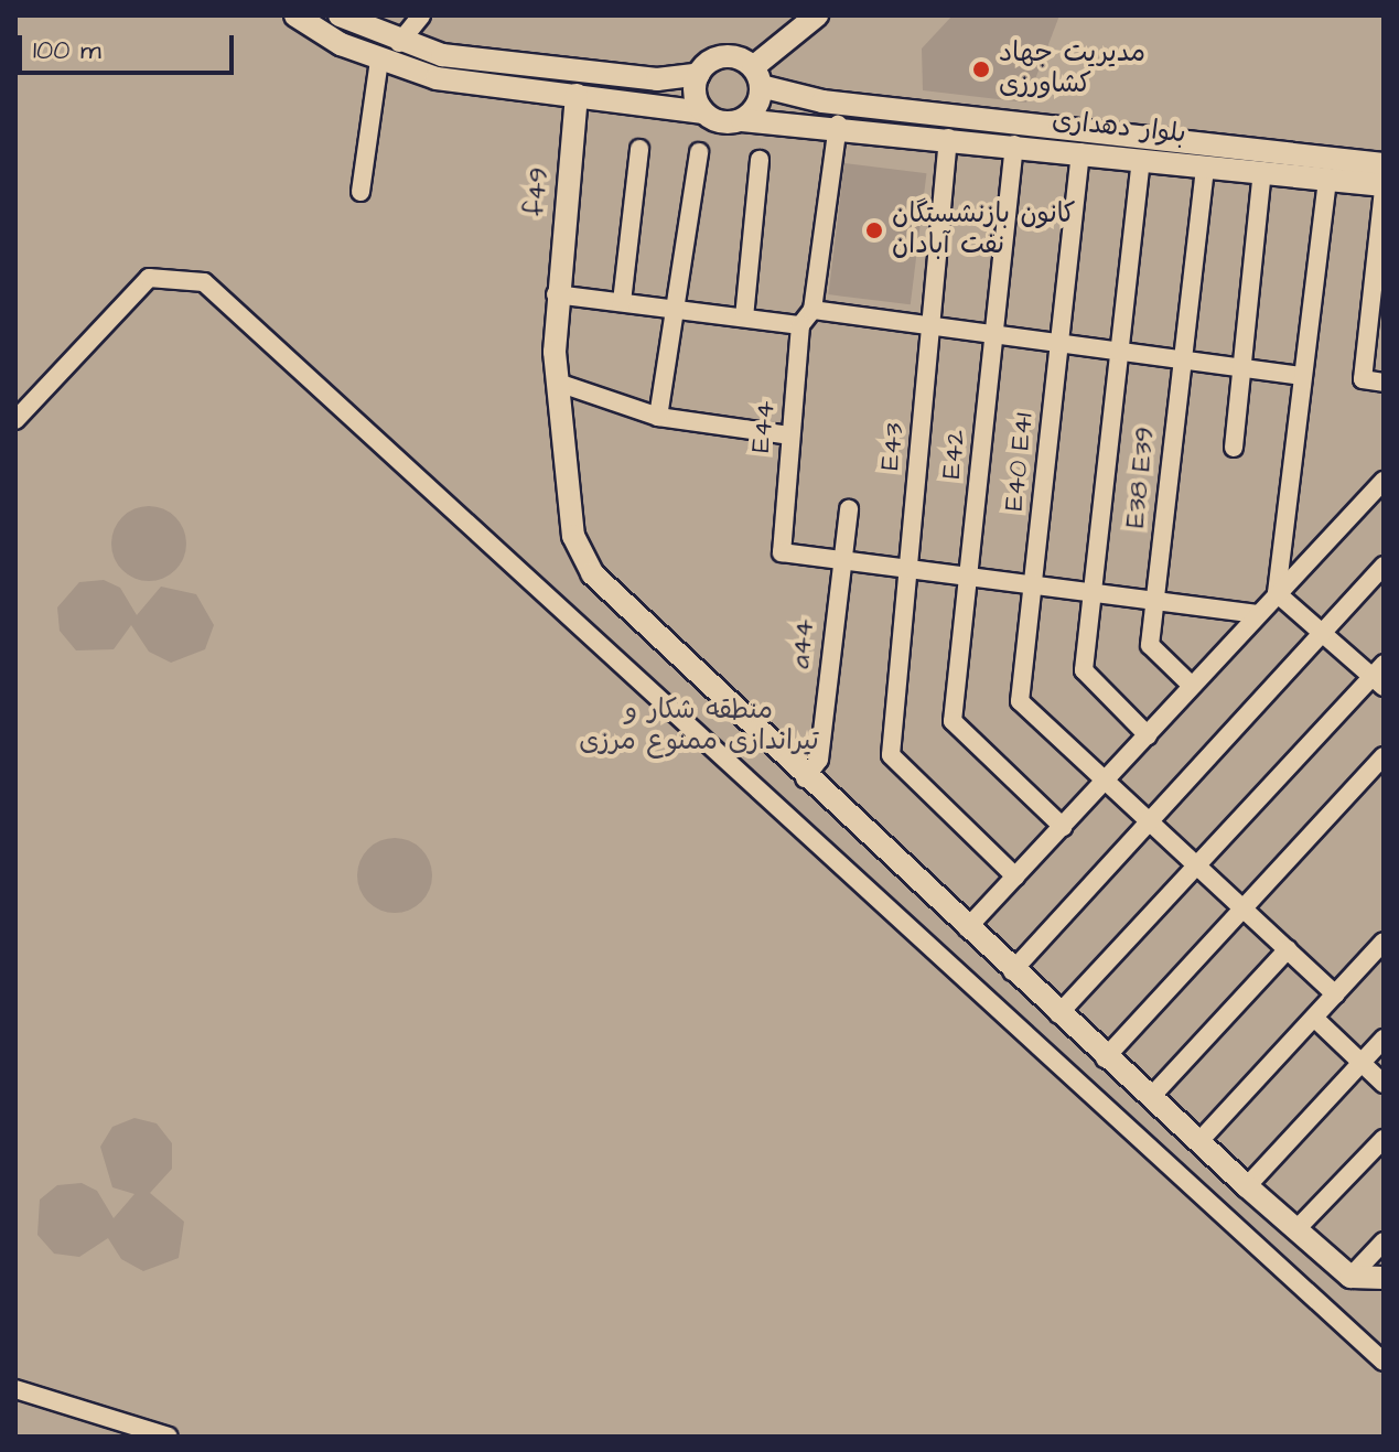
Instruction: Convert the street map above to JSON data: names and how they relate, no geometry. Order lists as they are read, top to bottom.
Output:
{
  "streets": {
    "main road": ["بلوار دهداری", "f49"],
    "street": [
      "E44",
      "E43",
      "E42",
      "E40 E41",
      "E38 E39",
      "a44"
    ]
  },
  "crossings": [
    ["بلوار دهداری", "E43"],
    ["بلوار دهداری", "E42"],
    ["بلوار دهداری", "E40 E41"],
    ["بلوار دهداری", "E38 E39"],
    ["f49", "a44"],
    ["E44", "a44"]
  ],
  "parks": ["منطقه شکار و تیراندازی ممنوع مرزی"],
  "places": ["مدیریت جهاد کشاورزی", "کانون بازنشستگان نفت آبادان"],
  "scale_bar": "100 m"
}
